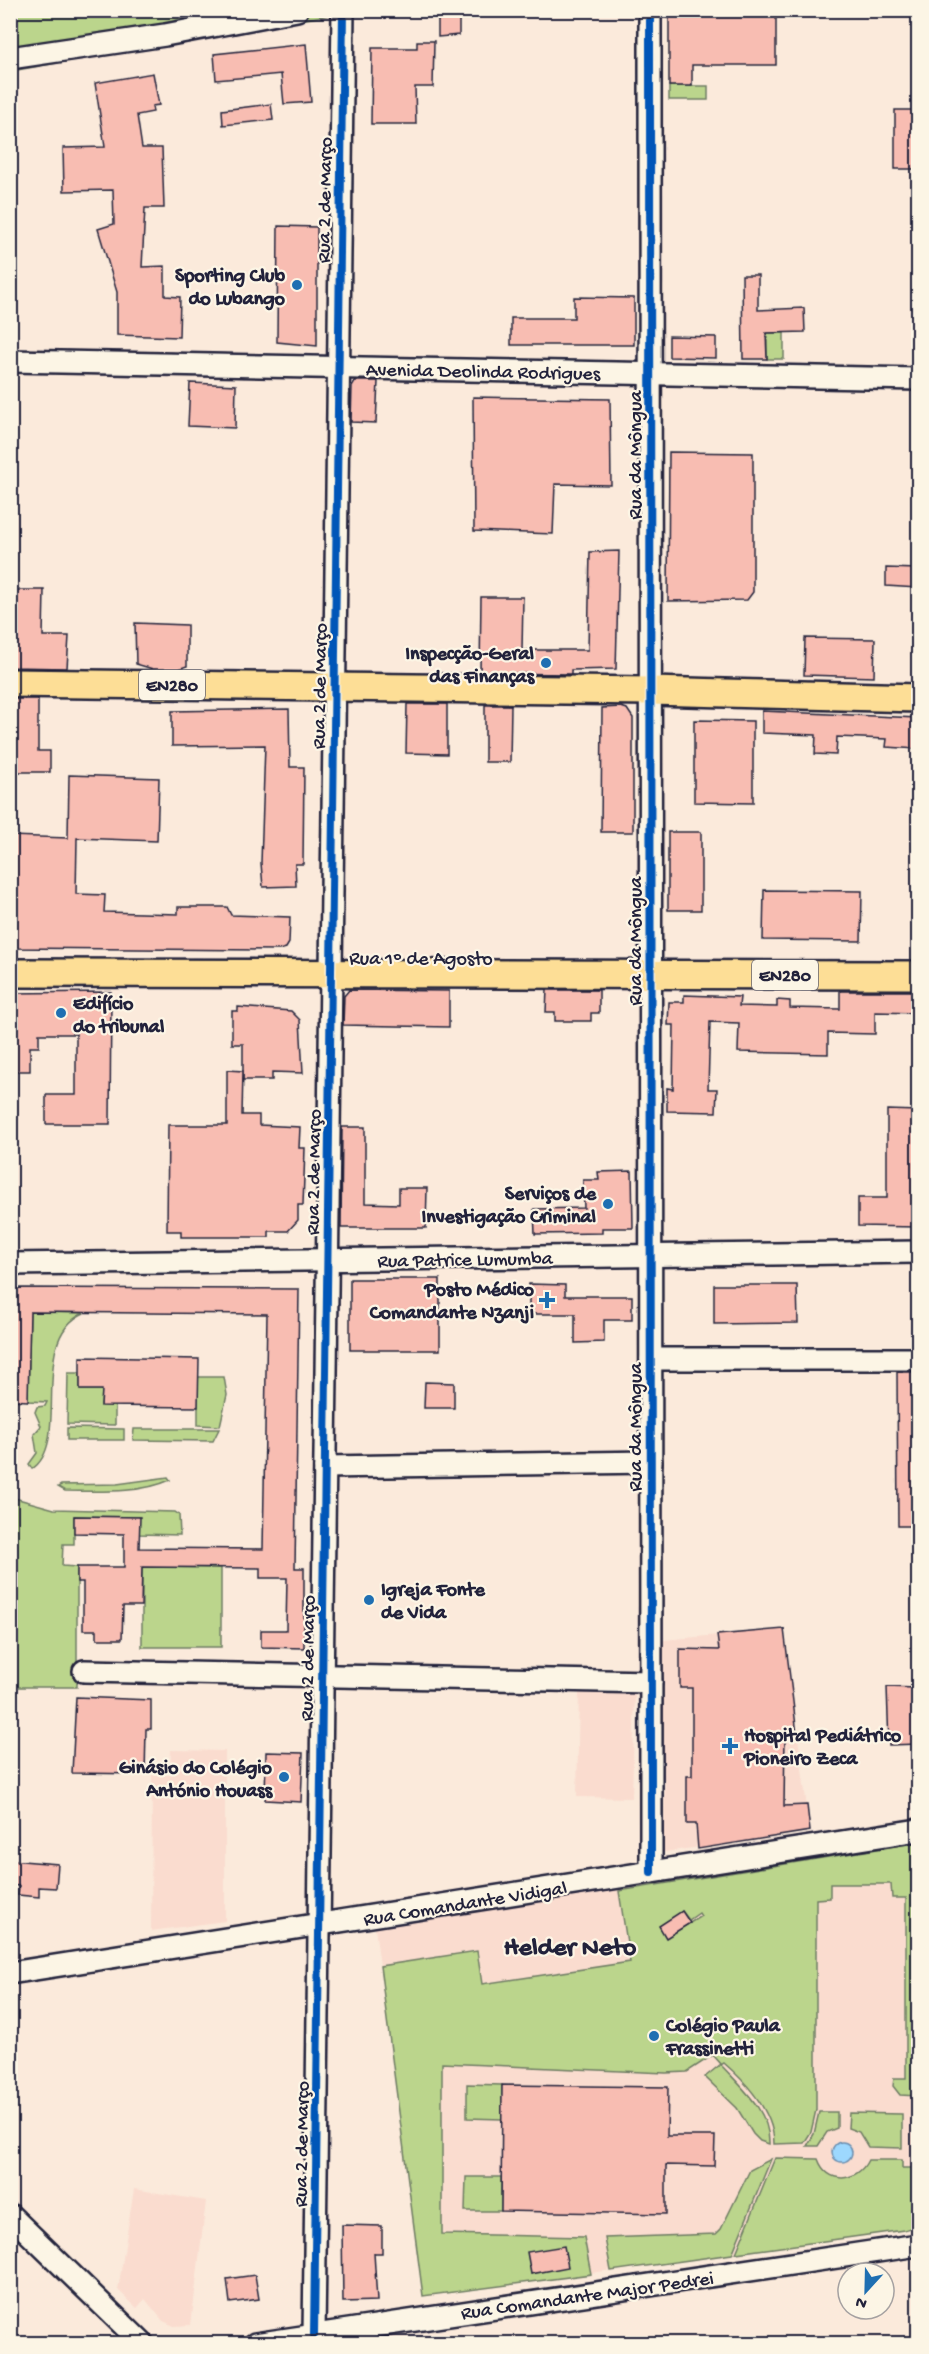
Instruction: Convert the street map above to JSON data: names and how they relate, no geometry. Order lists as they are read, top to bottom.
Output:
{
  "streets": {
    "main road": ["EN280", "Rua 1º de Agosto"],
    "street": [
      "Rua 2 de Março",
      "Avenida Deolinda Rodrigues",
      "Rua da Môngua",
      "Rua Patrice Lumumba",
      "Rua Comandante Vidigal",
      "Rua Comandante Major Pedrei"
    ]
  },
  "crossings": [
    ["Rua 2 de Março", "Avenida Deolinda Rodrigues"],
    ["Rua 2 de Março", "EN280"],
    ["Rua 2 de Março", "Rua 1º de Agosto"],
    ["Rua 2 de Março", "Rua Patrice Lumumba"],
    ["Rua 2 de Março", "Rua Comandante Vidigal"],
    ["Rua 2 de Março", "Rua Comandante Major Pedrei"],
    ["Avenida Deolinda Rodrigues", "Rua da Môngua"],
    ["Rua da Môngua", "EN280"],
    ["Rua da Môngua", "Rua 1º de Agosto"],
    ["Rua da Môngua", "Rua Patrice Lumumba"],
    ["Rua da Môngua", "Rua Comandante Vidigal"]
  ],
  "districts": ["Helder Neto"],
  "places": {
    "other": [
      "Sporting Club do Lubango",
      "Inspecção-Geral das Finanças",
      "Edifício do tribunal",
      "Serviços de Investigação Criminal",
      "Igreja Fonte de Vida",
      "Ginásio do Colégio António Houass",
      "Colégio Paula Frassinetti"
    ],
    "health": ["Posto Médico Comandante Nzanji", "Hospital Pediátrico Pioneiro Zeca"]
  },
  "north": "bottom"
}
